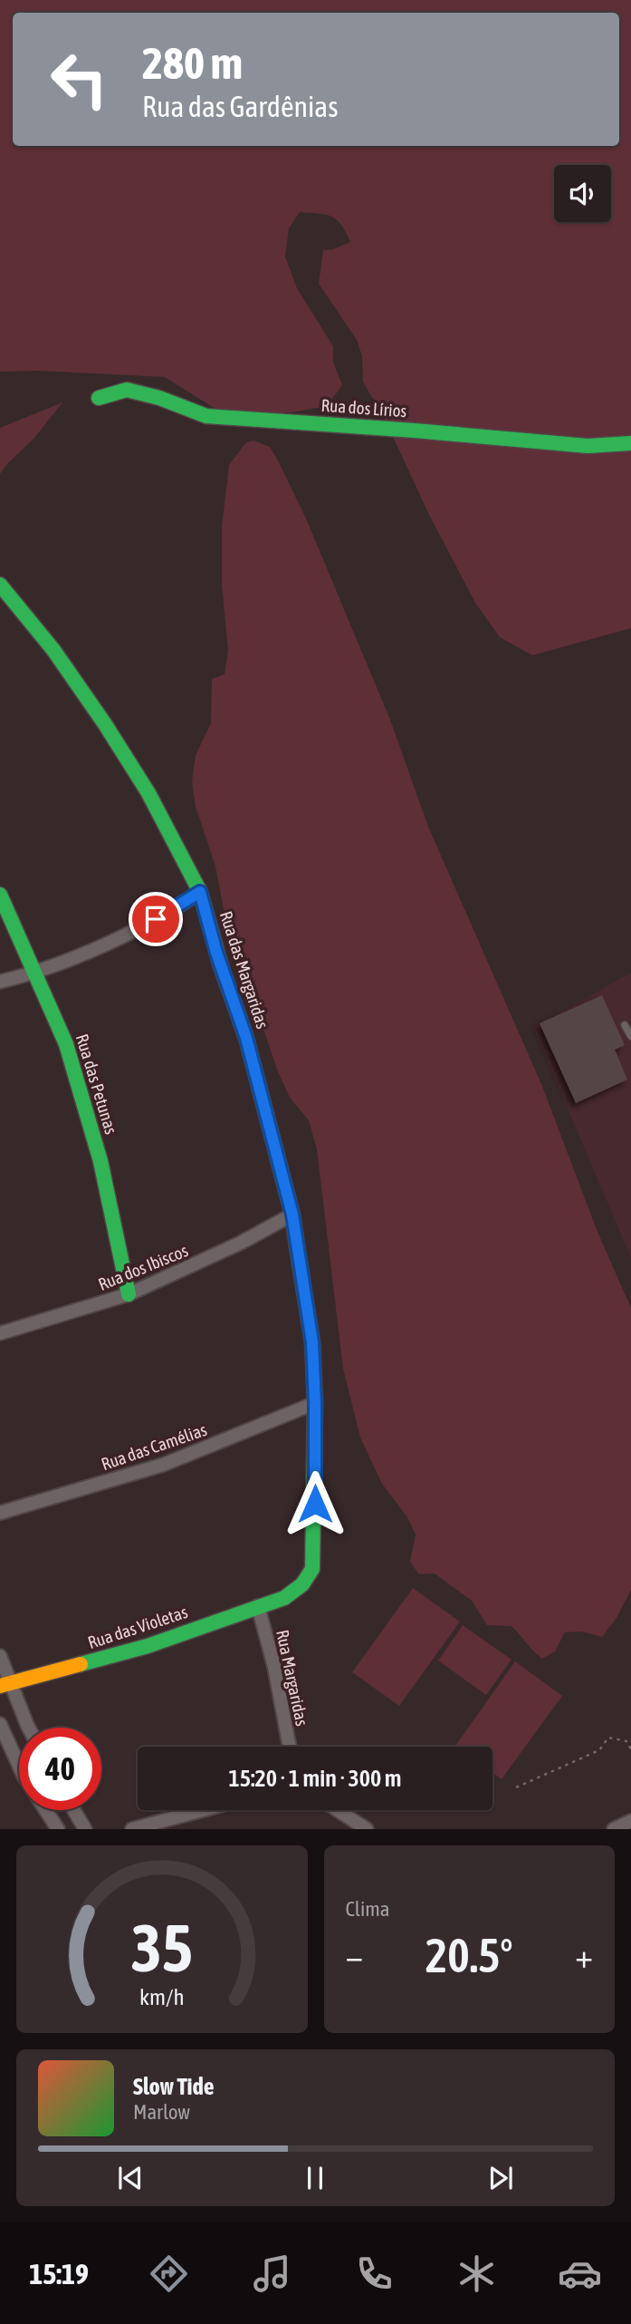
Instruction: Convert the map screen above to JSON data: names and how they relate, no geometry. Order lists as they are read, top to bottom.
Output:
{
  "streets": {
    "street": [
      "Rua dos Lírios",
      "Rua das Margaridas",
      "Rua das Petunas",
      "Rua dos Ibiscos",
      "Rua das Camélias",
      "Rua das Violetas",
      "Rua Margaridas"
    ]
  },
  "crossings": [
    ["Rua das Margaridas", "Rua dos Ibiscos"],
    ["Rua das Margaridas", "Rua das Camélias"],
    ["Rua das Margaridas", "Rua das Violetas"],
    ["Rua das Petunas", "Rua dos Ibiscos"],
    ["Rua das Violetas", "Rua Margaridas"]
  ],
  "page": {
    "turn": ["280 m", "Rua das Gardênias"],
    "limit": "40",
    "trip": "15:20 · 1 min · 300 m",
    "tile": "Clima",
    "heat": ["−", "20.5°", "+"],
    "song": ["Slow Tide", "Marlow"],
    "tabs": "15:19",
    "gauge": ["35", "km/h"]
  }
}
